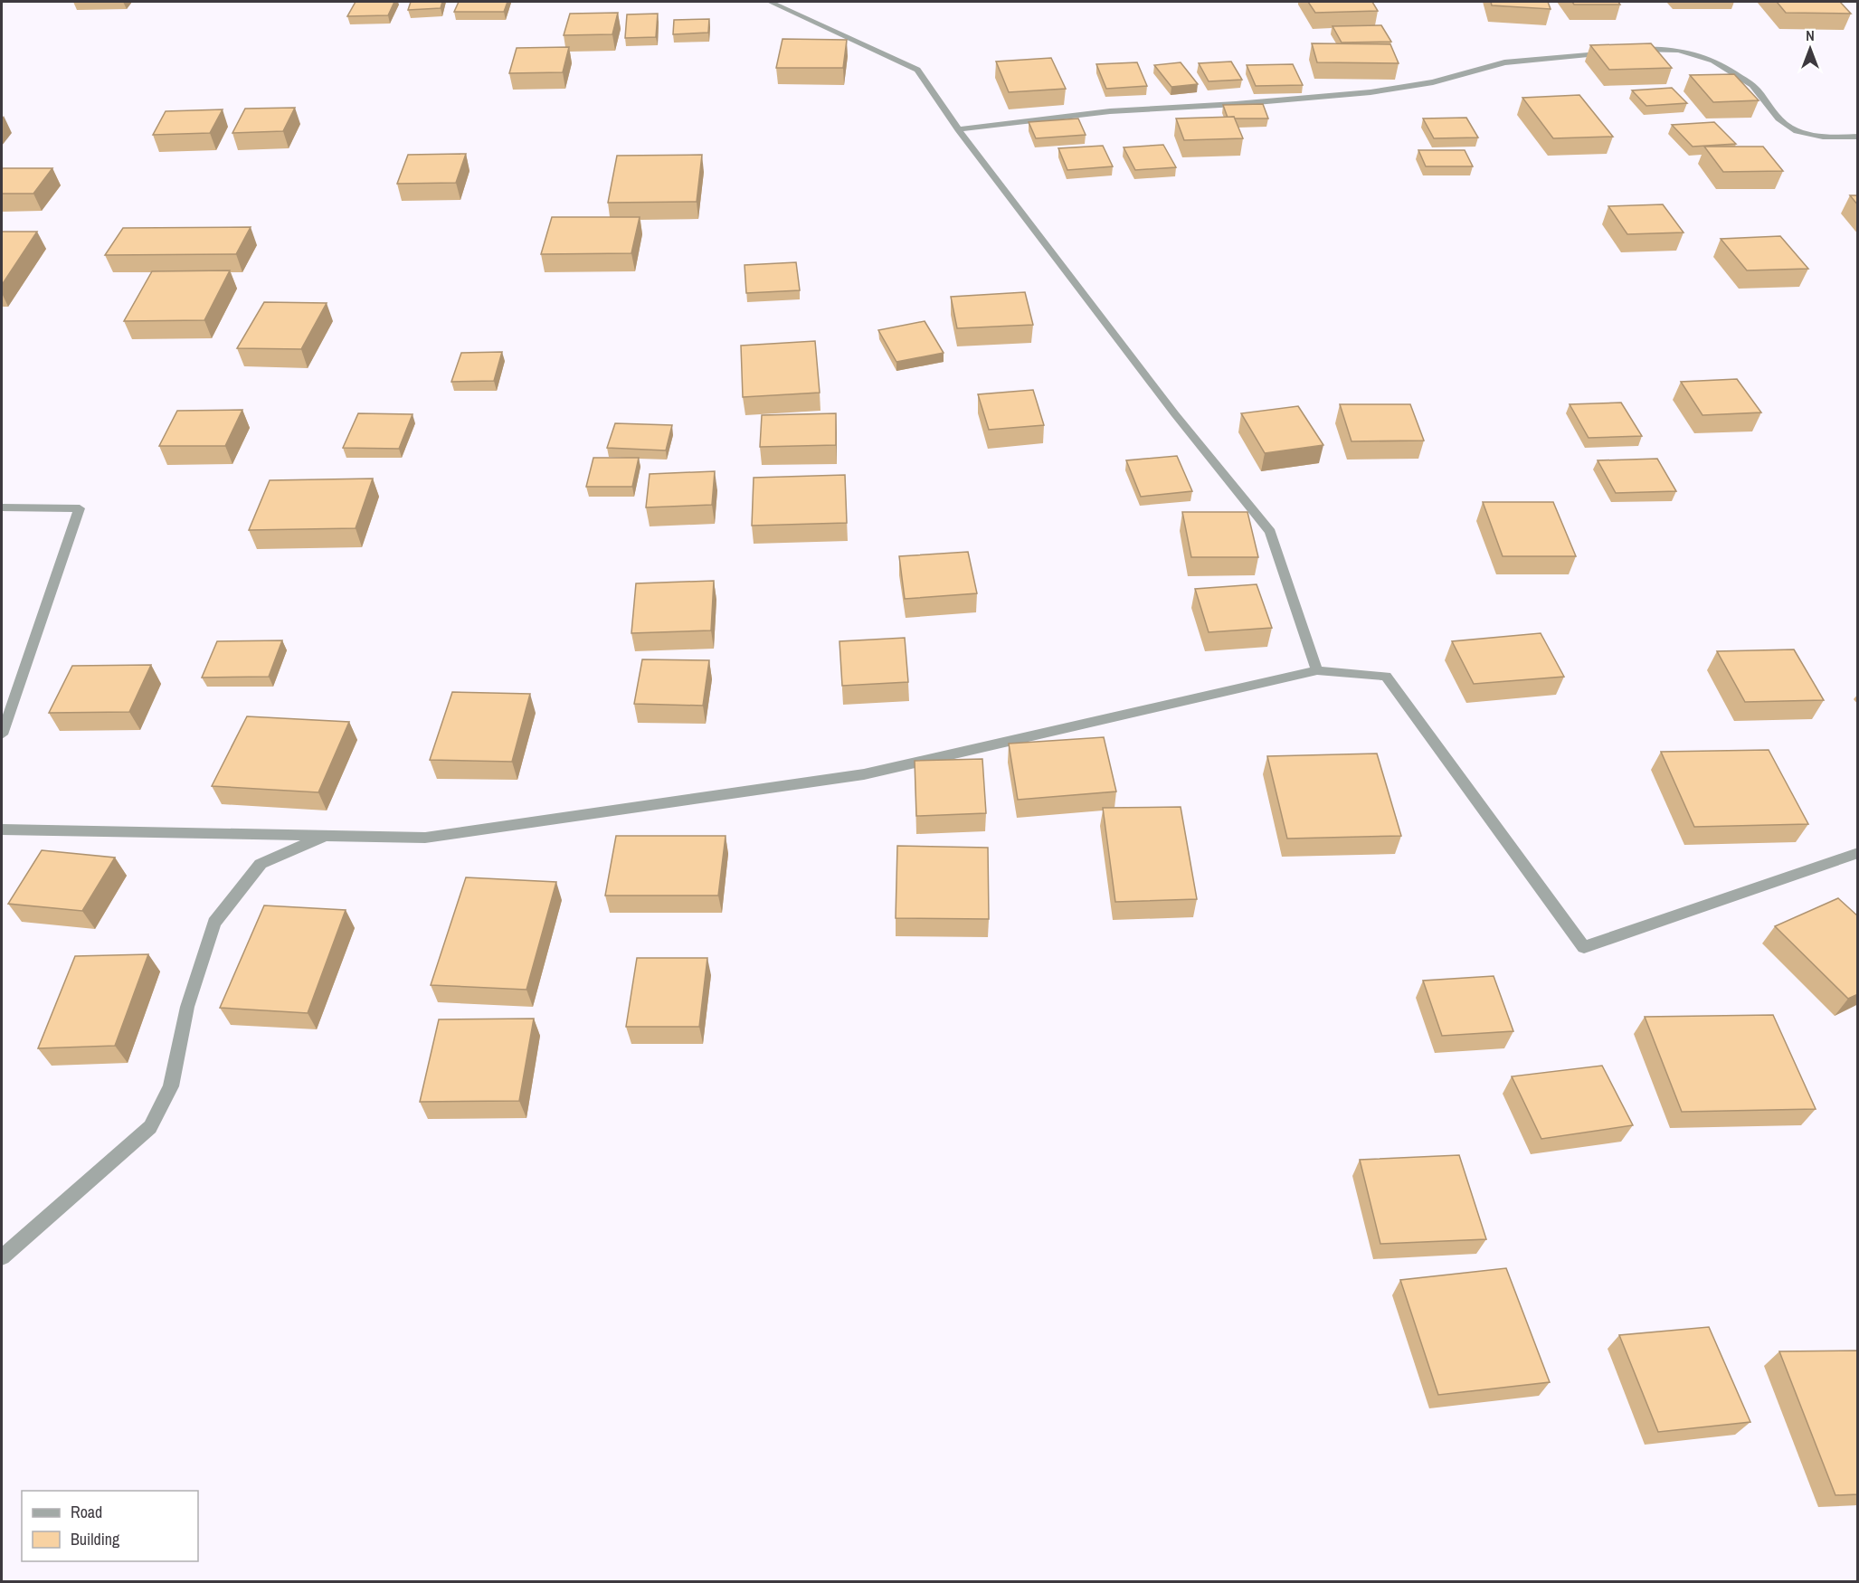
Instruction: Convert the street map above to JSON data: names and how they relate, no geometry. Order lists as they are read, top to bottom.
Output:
{
  "legend": ["Road", "Building"],
  "north": "top"
}
